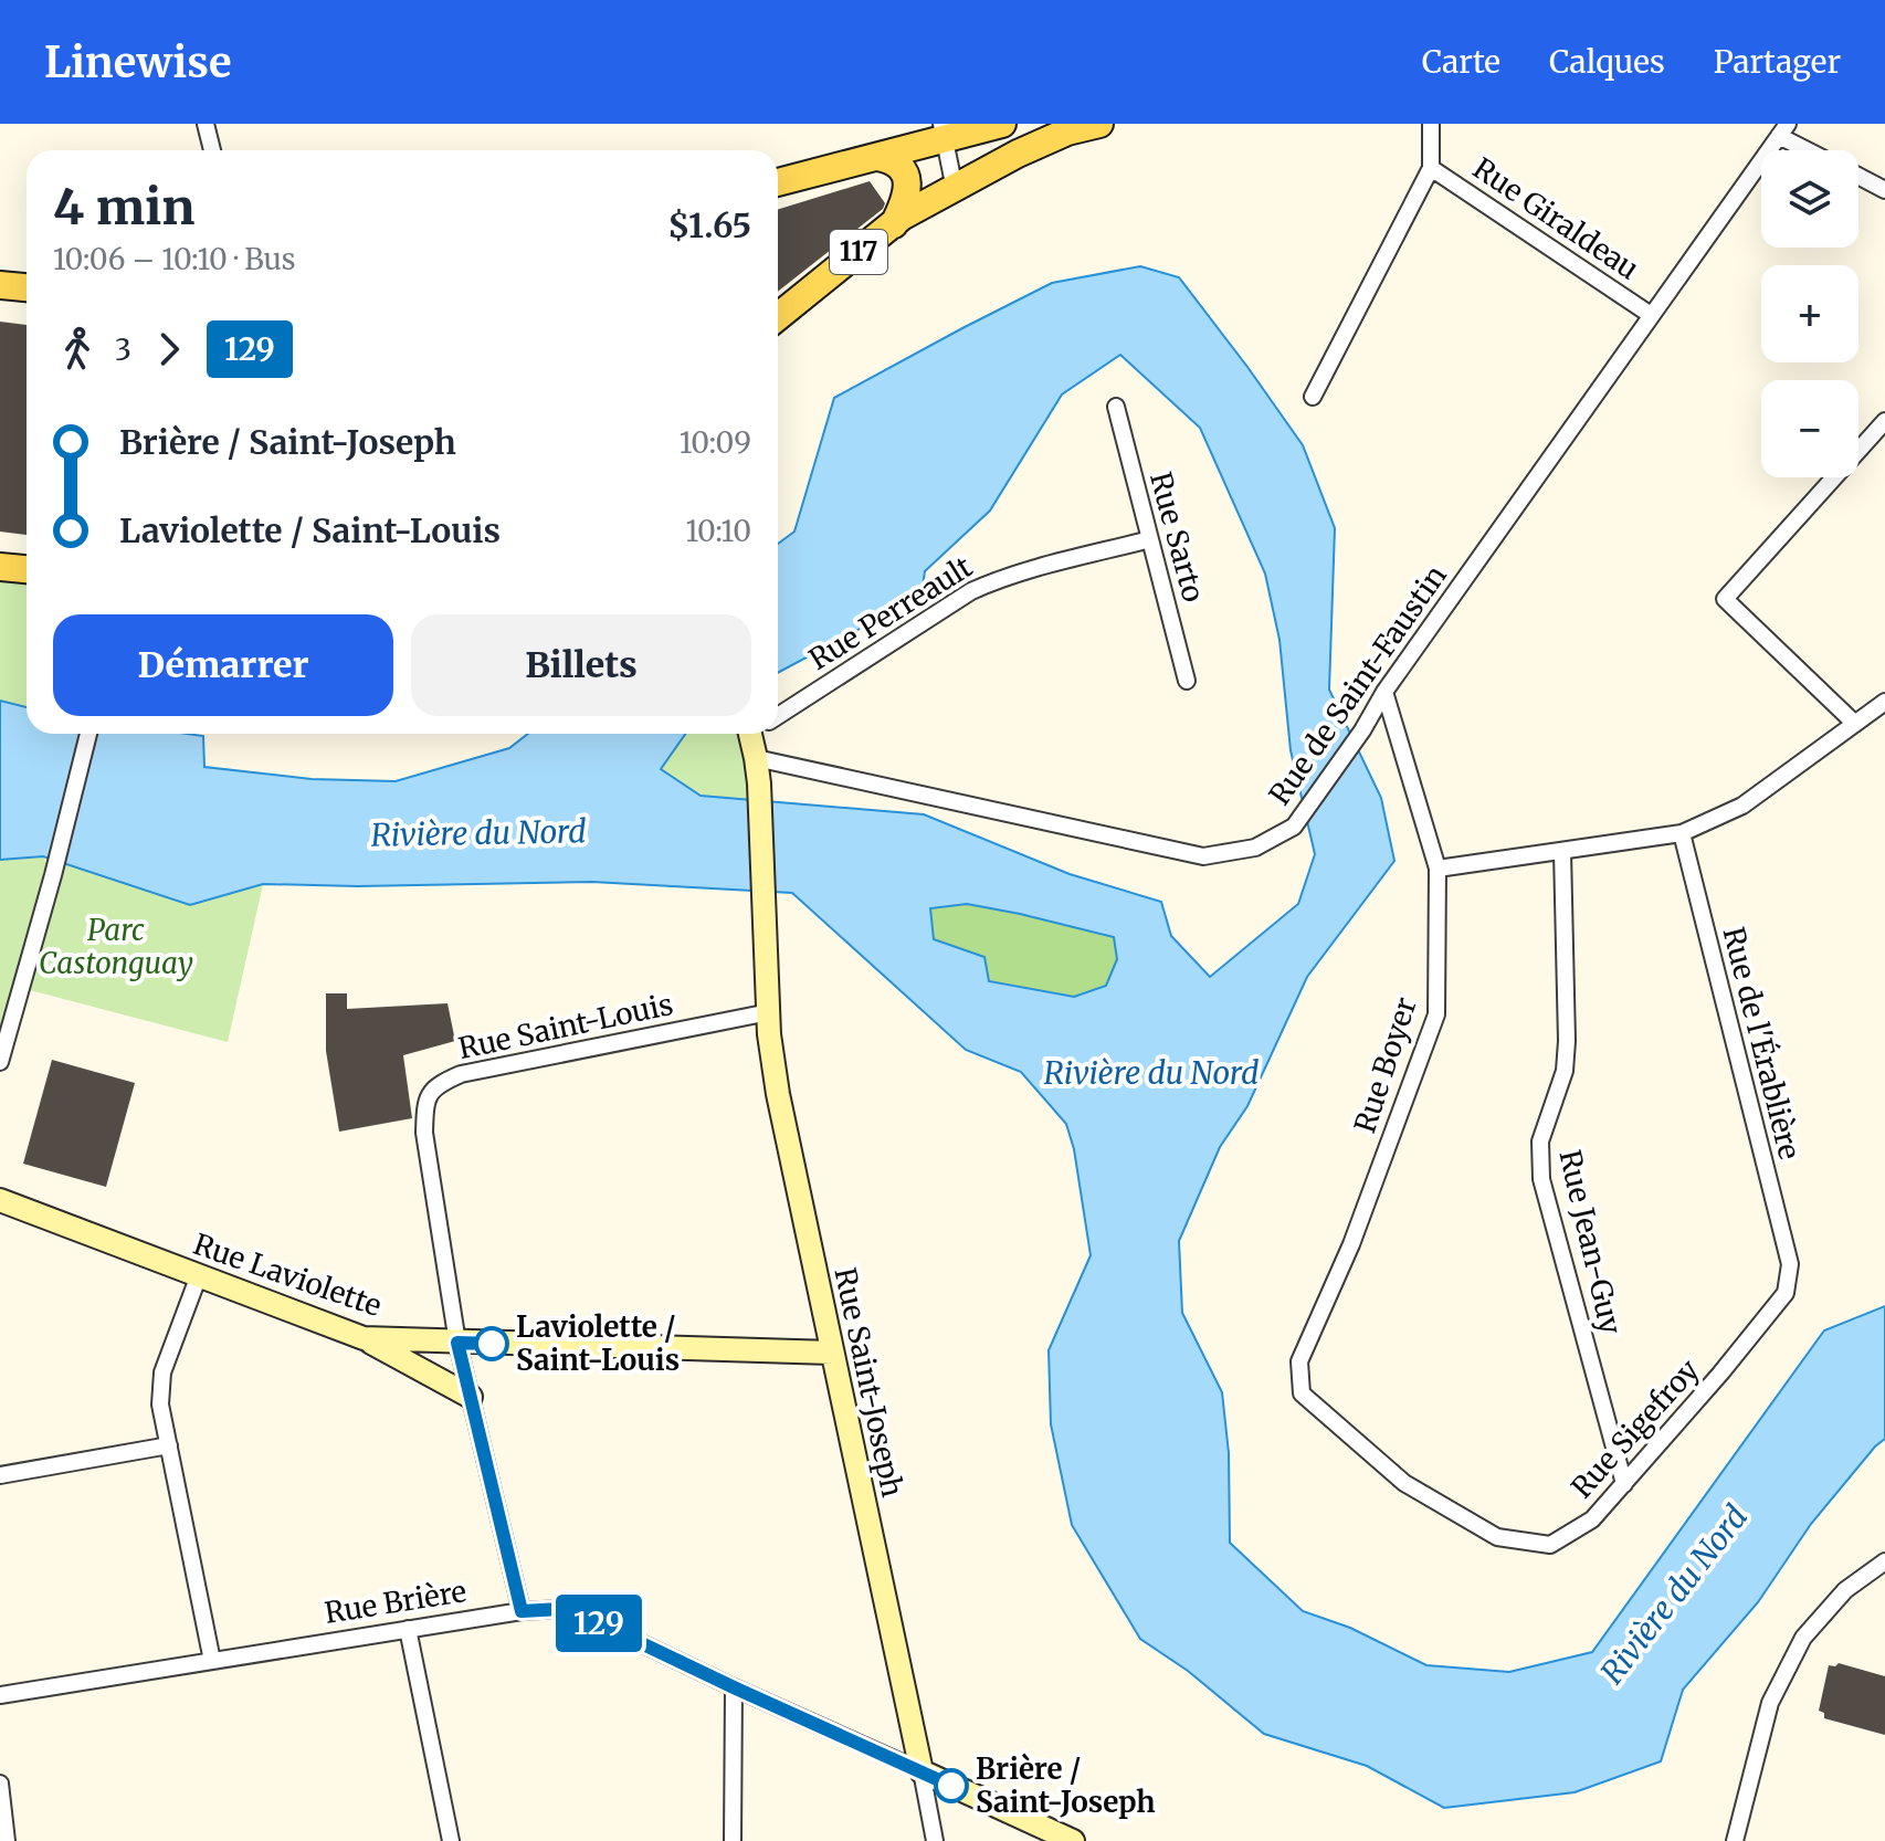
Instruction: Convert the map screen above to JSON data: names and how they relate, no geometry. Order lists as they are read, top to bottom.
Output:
{
  "streets": {
    "main road": ["117"],
    "street": [
      "Rue Giraldeau",
      "Rue Sarto",
      "Rue Perreault",
      "Rue de Saint-Faustin",
      "Rue Saint-Louis",
      "Rue de l'Érablière",
      "Rue Boyer",
      "Rue Jean-Guy",
      "Rue Laviolette",
      "Rue Saint-Joseph",
      "Rue Sigefroy",
      "Rue Brière"
    ]
  },
  "crossings": [
    ["Rue Giraldeau", "Rue de Saint-Faustin"],
    ["Rue Sarto", "Rue Perreault"],
    ["Rue de Saint-Faustin", "Rue Boyer"],
    ["Rue de Saint-Faustin", "Rue Saint-Joseph"],
    ["Rue Saint-Louis", "Rue Laviolette"],
    ["Rue Saint-Louis", "Rue Saint-Joseph"],
    ["Rue Saint-Louis", "Rue Brière"],
    ["Rue de l'Érablière", "Rue Sigefroy"],
    ["Rue Boyer", "Rue Sigefroy"],
    ["Rue Jean-Guy", "Rue Sigefroy"],
    ["Rue Laviolette", "Rue Saint-Joseph"],
    ["Rue Saint-Joseph", "Rue Brière"]
  ],
  "water": ["Rivière du Nord"],
  "parks": ["Parc Castonguay"],
  "places": ["Laviolette / Saint-Louis", "Brière / Saint-Joseph"],
  "lines": ["bus line 129"],
  "page": {
    "header": "Linewise",
    "nav": ["Carte", "Calques", "Partager"],
    "on_map": "129",
    "map_buttons": ["+", "−"],
    "heading": ["4 min", "10:06 – 10:10 · Bus", "$1.65"],
    "legs": ["3", "129"],
    "list": [
      {
        "name": "Brière / Saint-Joseph",
        "value": "10:09"
      },
      {
        "name": "Laviolette / Saint-Louis",
        "value": "10:10"
      }
    ],
    "buttons": ["Démarrer", "Billets"]
  }
}
